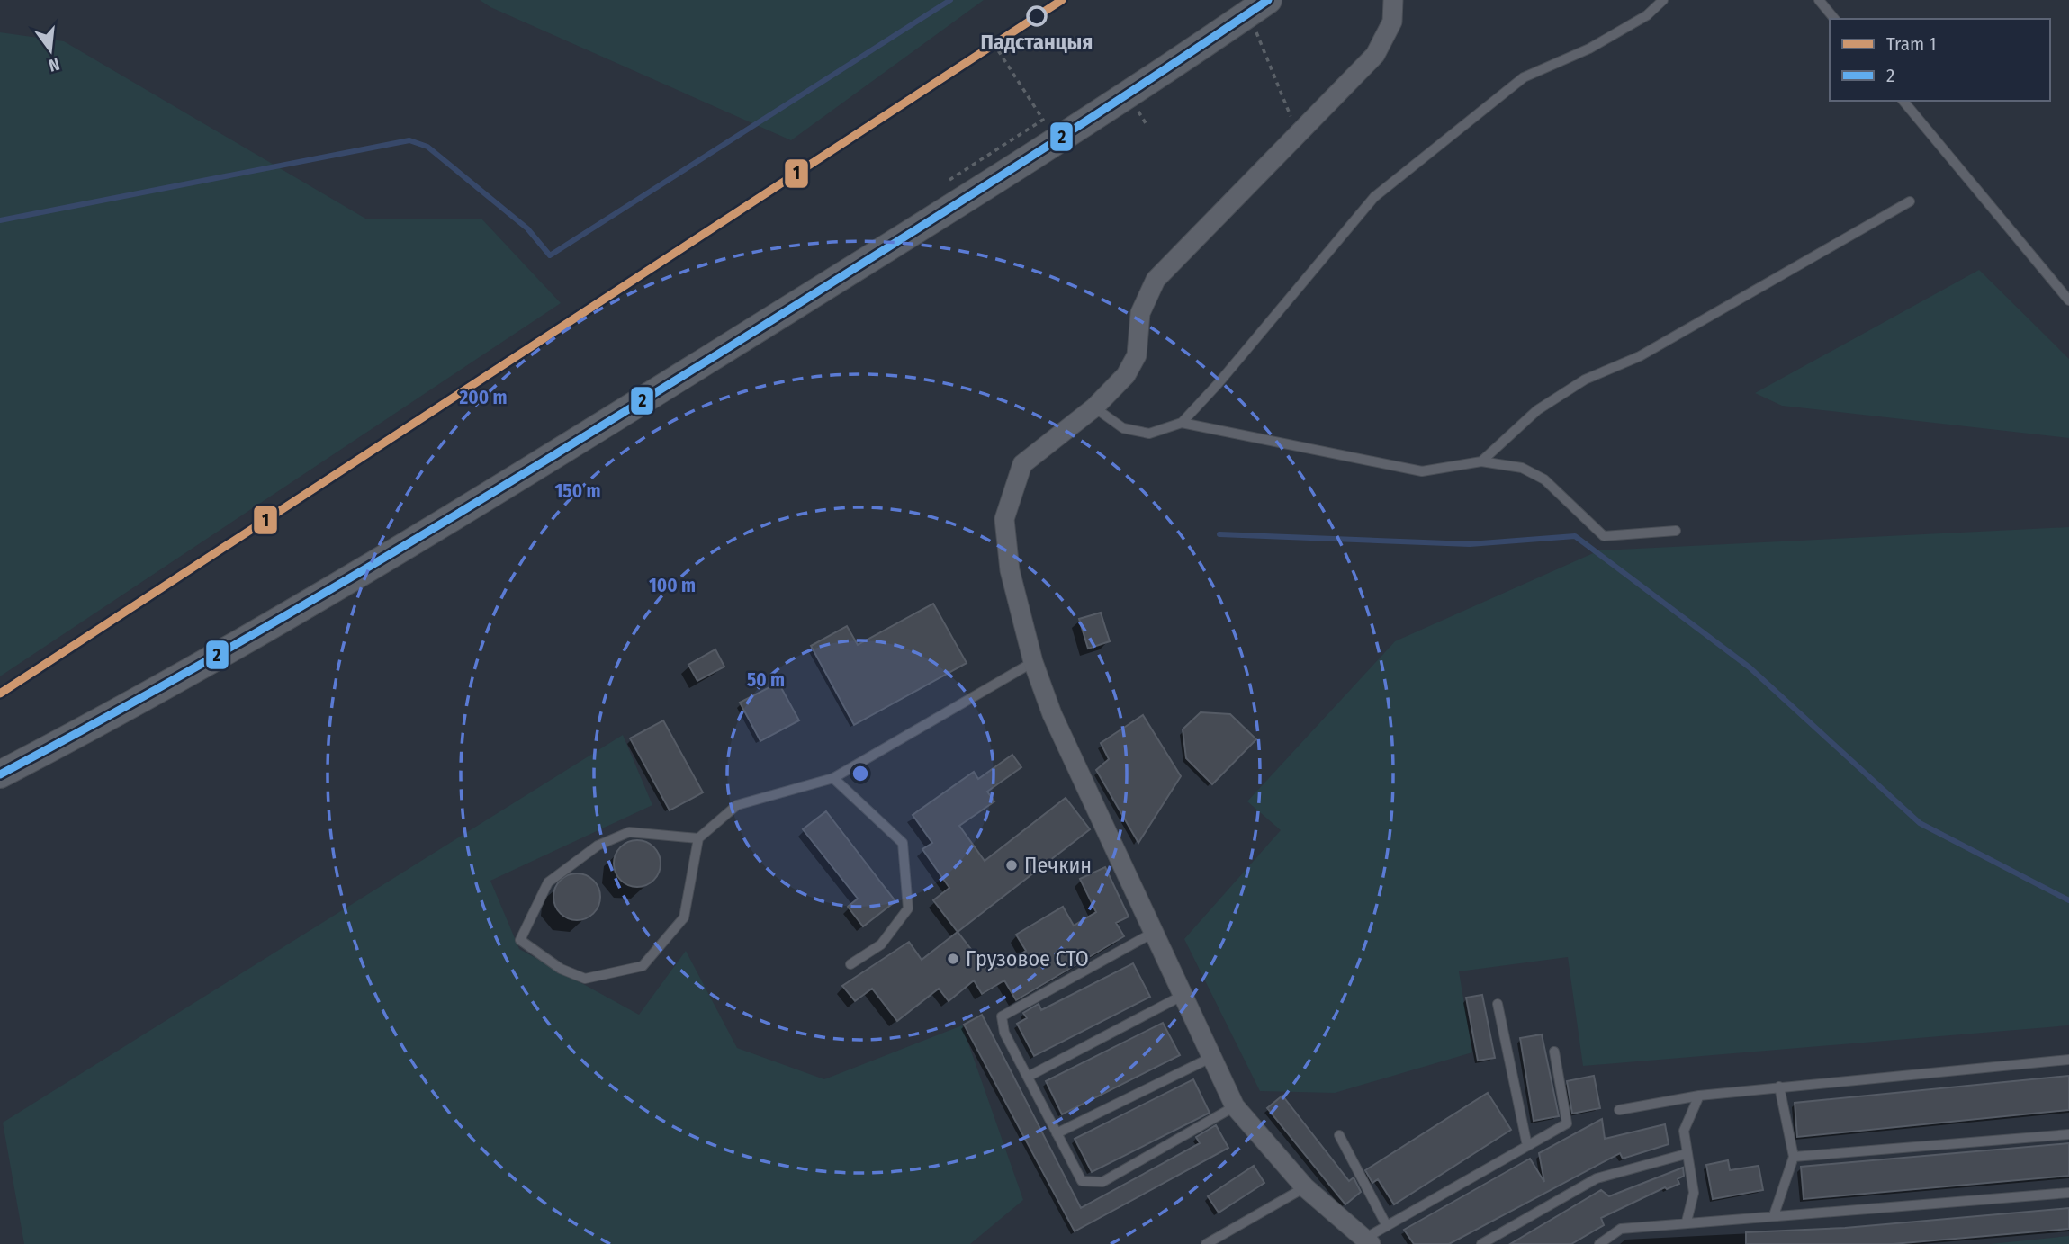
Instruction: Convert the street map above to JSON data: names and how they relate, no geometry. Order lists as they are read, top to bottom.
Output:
{
  "places": ["Падстанцыя", "Печкин", "Грузовое СТО"],
  "lines": ["tram line 1", "transit line 2"],
  "legend": ["Tram 1", "2"],
  "north": "bottom",
  "rings": [
    "200 m",
    "150 m",
    "100 m",
    "50 m"
  ]
}
